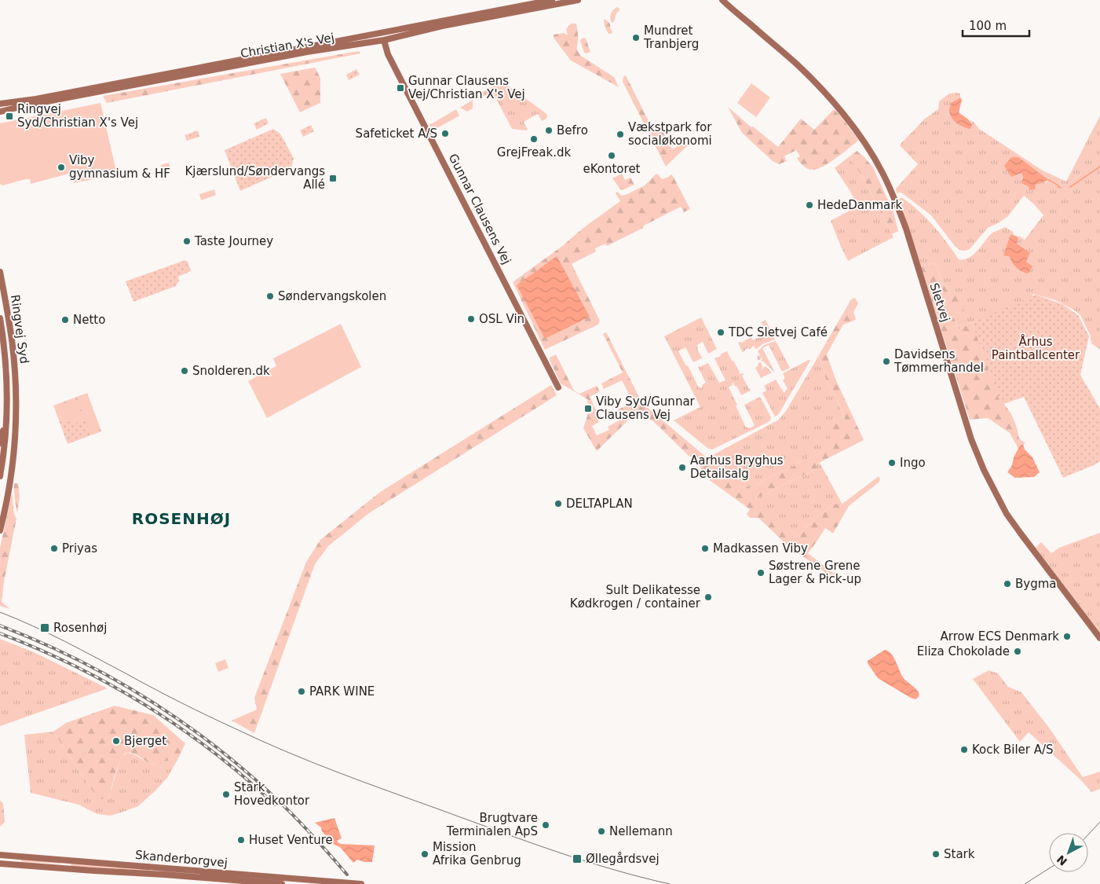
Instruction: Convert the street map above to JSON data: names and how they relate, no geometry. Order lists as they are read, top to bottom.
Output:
{
  "streets": {
    "main road": [
      "Christian X's Vej",
      "Gunnar Clausens Vej",
      "Sletvej",
      "Ringvej Syd",
      "Skanderborgvej"
    ]
  },
  "crossings": [
    ["Christian X's Vej", "Gunnar Clausens Vej"]
  ],
  "districts": ["ROSENHØJ"],
  "parks": ["Århus Paintballcenter"],
  "places": {
    "other": [
      "Mundret Tranbjerg",
      "Befro",
      "Safeticket A/S",
      "Vækstpark for socialøkonomi",
      "GrejFreak.dk",
      "eKontoret",
      "Viby gymnasium & HF",
      "HedeDanmark",
      "Taste Journey",
      "Søndervangskolen",
      "OSL Vin",
      "Netto",
      "TDC Sletvej Café",
      "Davidsens Tømmerhandel",
      "Snolderen.dk",
      "Ingo",
      "Aarhus Bryghus Detailsalg",
      "DELTAPLAN",
      "Priyas",
      "Madkassen Viby",
      "Søstrene Grene Lager & Pick-up",
      "Bygma",
      "Sult Delikatesse Kødkrogen / container",
      "Arrow ECS Denmark",
      "Eliza Chokolade",
      "PARK WINE",
      "Bjerget",
      "Kock Biler A/S",
      "Stark Hovedkontor",
      "Brugtvare Terminalen ApS",
      "Nellemann",
      "Huset Venture",
      "Mission Afrika Genbrug",
      "Stark"
    ],
    "transit": [
      "Gunnar Clausens Vej/Christian X's Vej",
      "Ringvej Syd/Christian X's Vej",
      "Kjærslund/Søndervangs Allé",
      "Viby Syd/Gunnar Clausens Vej",
      "Rosenhøj",
      "Øllegårdsvej"
    ]
  },
  "scale_bar": "100 m",
  "north": "bottom left"
}
